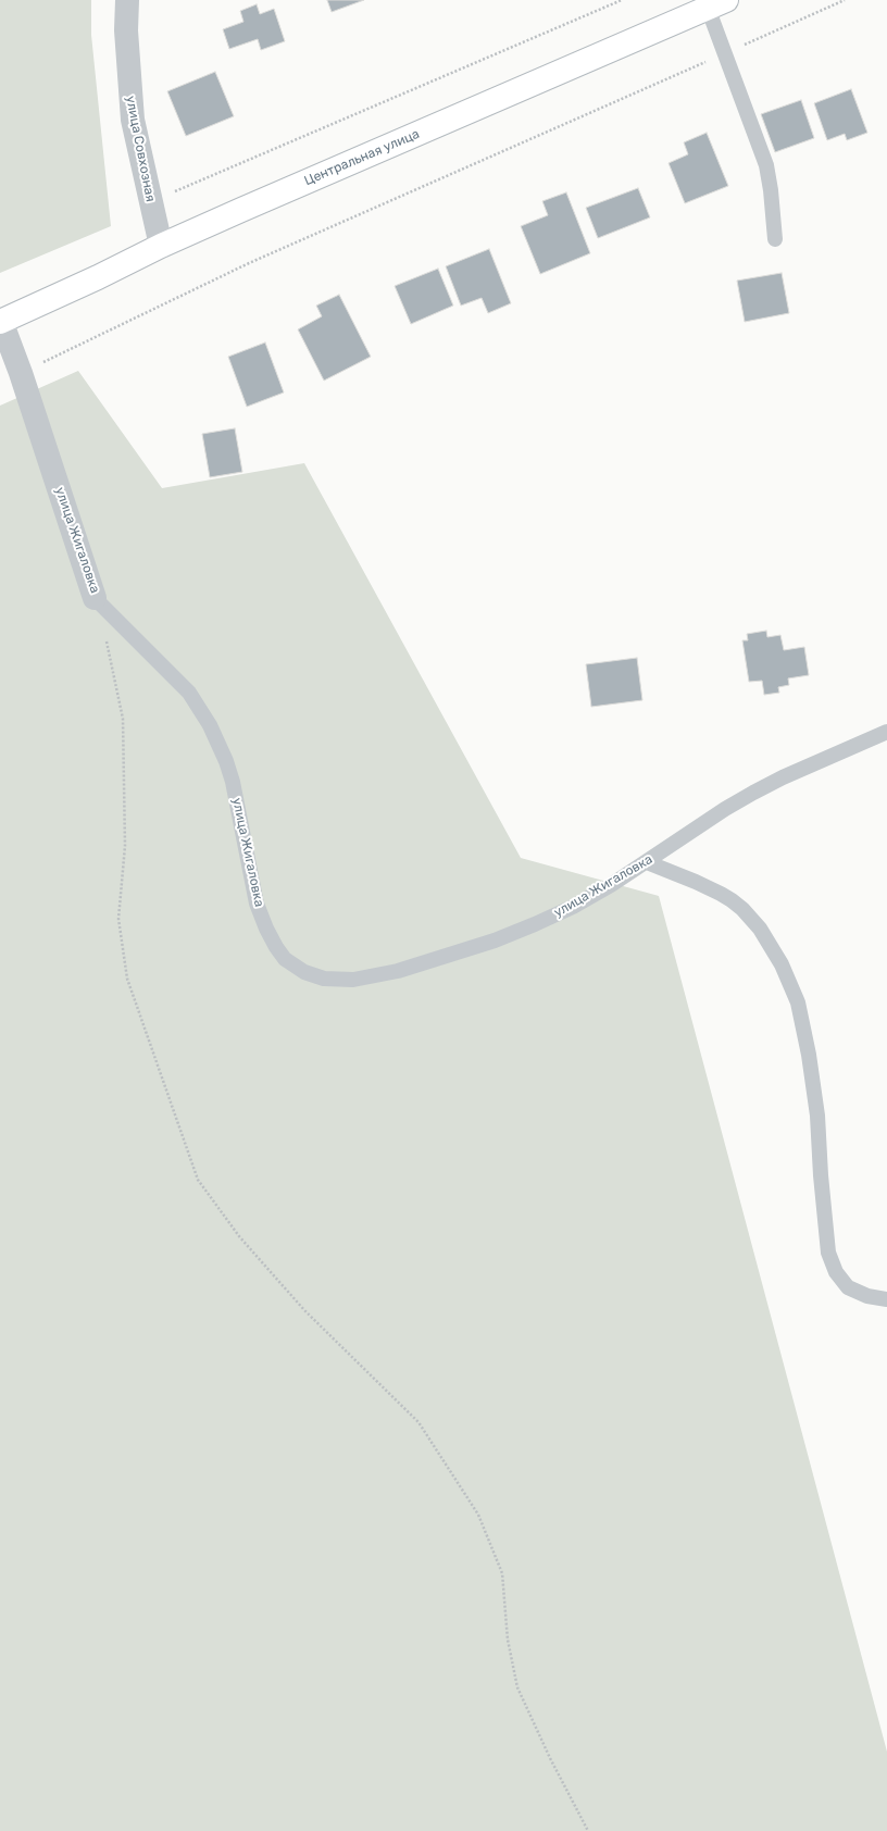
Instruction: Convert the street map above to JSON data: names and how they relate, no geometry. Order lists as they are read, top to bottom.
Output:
{
  "streets": {
    "main road": ["Центральная улица"],
    "street": ["улица Совхозная", "улица Жигаловка"]
  },
  "crossings": [
    ["улица Совхозная", "Центральная улица"],
    ["Центральная улица", "улица Жигаловка"]
  ]
}
